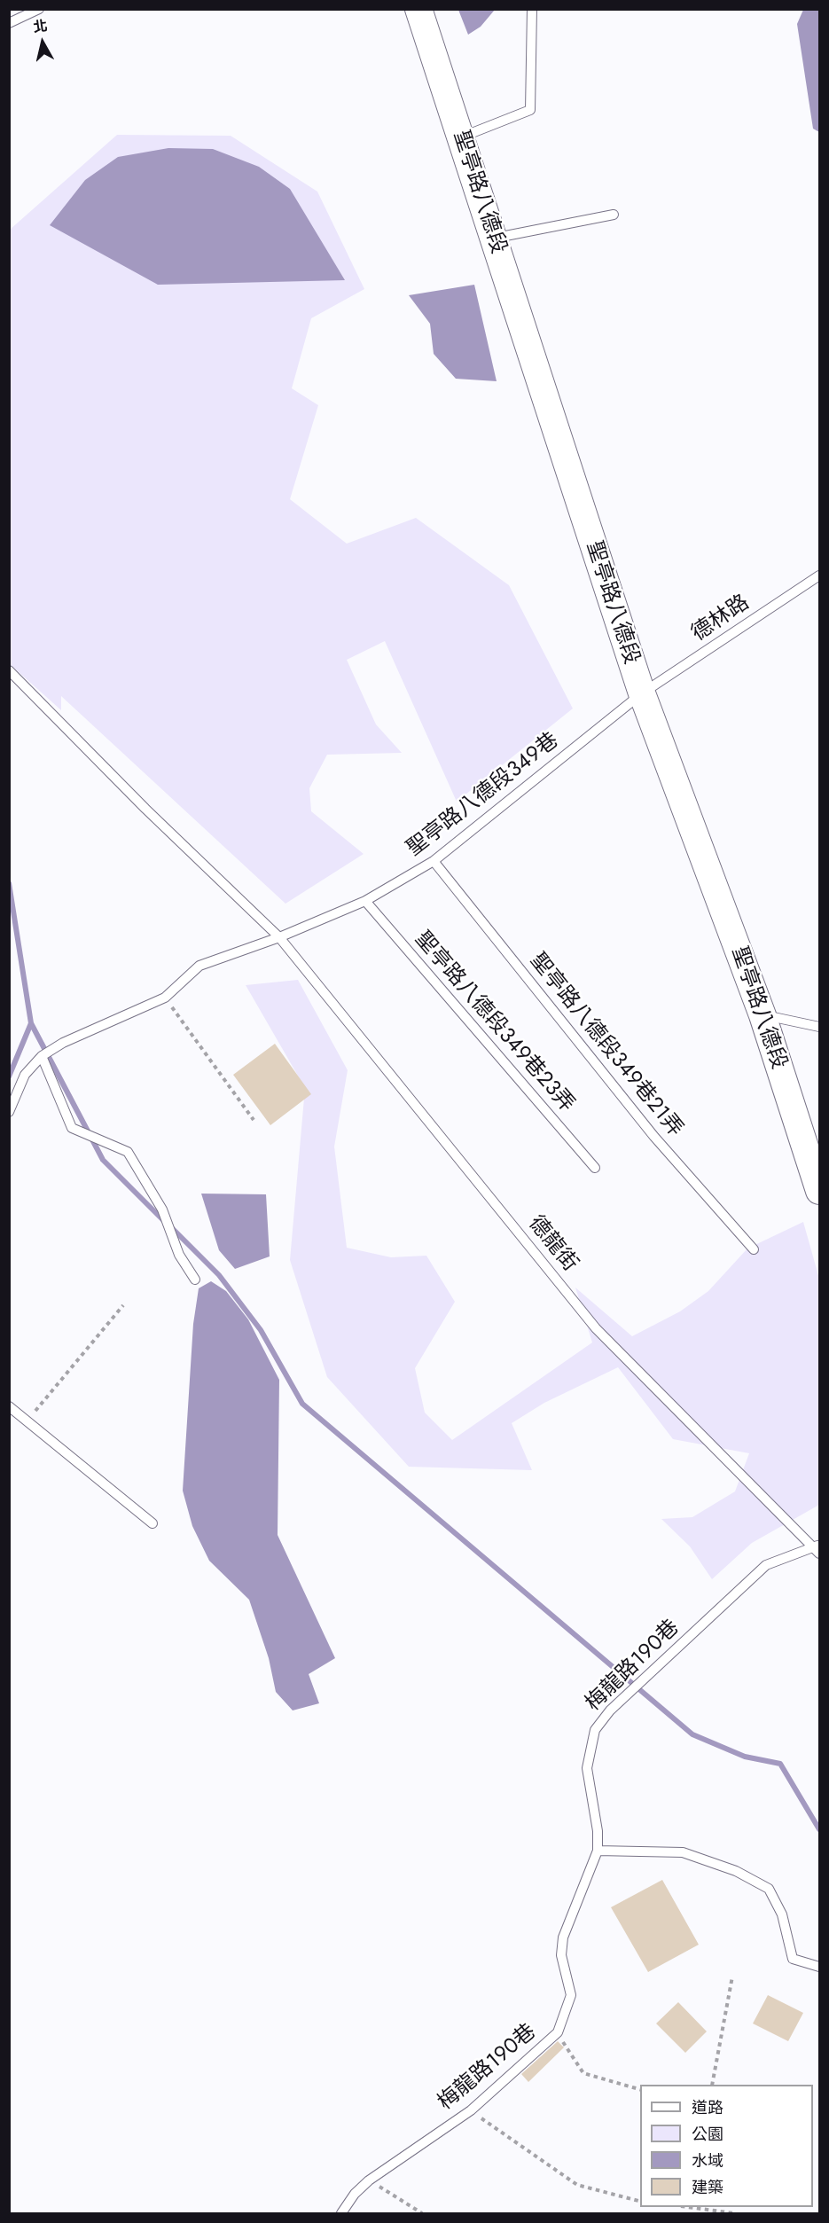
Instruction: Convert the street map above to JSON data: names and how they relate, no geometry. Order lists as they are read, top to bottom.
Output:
{
  "streets": {
    "street": ["聖亭路八德段"],
    "lane": [
      "德林路",
      "聖亭路八德段349巷",
      "聖亭路八德段349巷23弄",
      "聖亭路八德段349巷21弄",
      "德龍街",
      "梅龍路190巷"
    ]
  },
  "crossings": [
    ["聖亭路八德段", "德林路"],
    ["聖亭路八德段", "聖亭路八德段349巷"],
    ["德林路", "聖亭路八德段349巷"],
    ["聖亭路八德段349巷", "聖亭路八德段349巷23弄"],
    ["聖亭路八德段349巷", "聖亭路八德段349巷21弄"],
    ["聖亭路八德段349巷", "德龍街"],
    ["德龍街", "梅龍路190巷"]
  ],
  "legend": [
    "道路",
    "公園",
    "水域",
    "建築"
  ],
  "north": "top"
}
